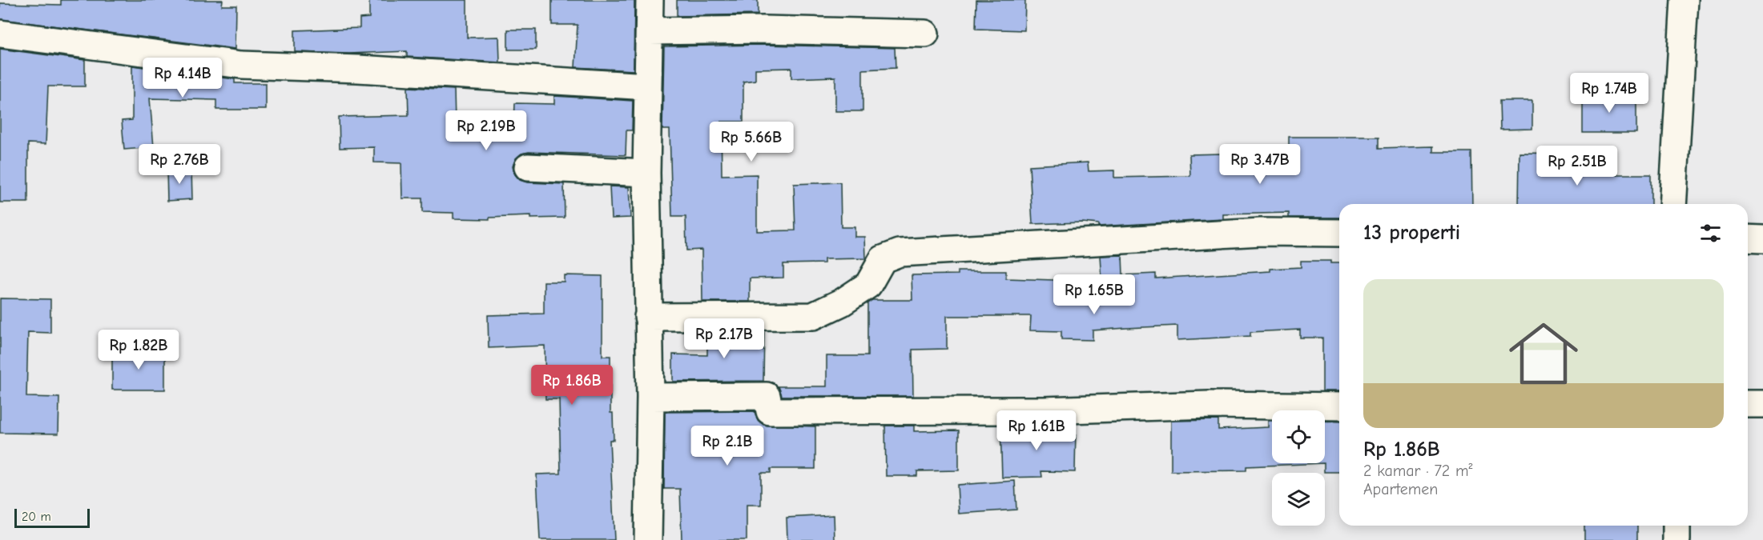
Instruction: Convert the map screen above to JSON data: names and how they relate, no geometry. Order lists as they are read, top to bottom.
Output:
{
  "scale_bar": "20 m",
  "page": {
    "price": [
      "Rp 4.14B",
      "Rp 1.74B",
      "Rp 2.19B",
      "Rp 5.66B",
      "Rp 2.76B",
      "Rp 3.47B",
      "Rp 2.51B",
      "Rp 1.65B",
      "Rp 2.17B",
      "Rp 1.82B",
      "Rp 1.86B",
      "Rp 1.61B",
      "Rp 2.1B"
    ],
    "heading": "13 properti",
    "list": [
      {
        "name": "Rp 1.86B",
        "note": "2 kamar · 72 m² · Apartemen"
      }
    ],
    "scale": "20 m"
  }
}
